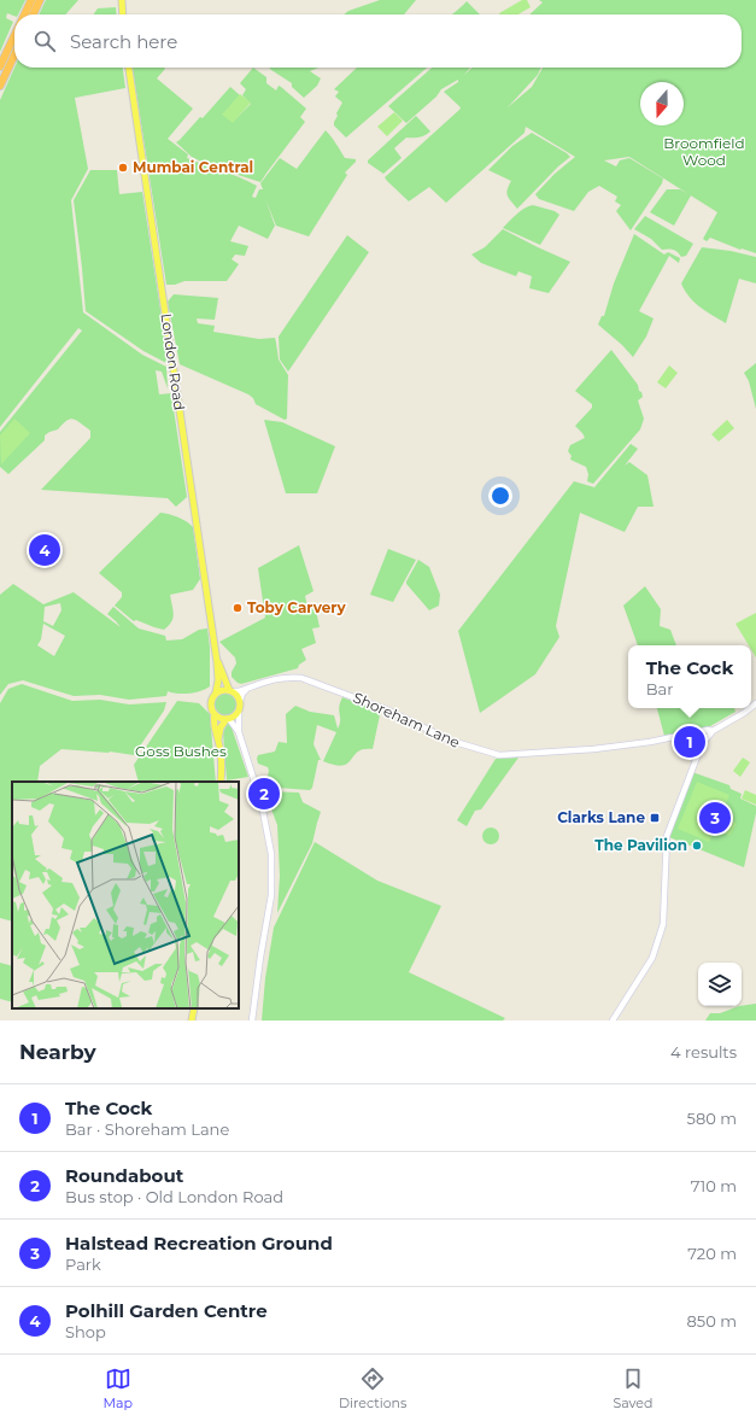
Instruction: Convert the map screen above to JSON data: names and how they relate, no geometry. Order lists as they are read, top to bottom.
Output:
{
  "streets": {
    "main road": ["London Road"],
    "street": ["Shoreham Lane"]
  },
  "crossings": [
    ["London Road", "Shoreham Lane"]
  ],
  "parks": ["Broomfield Wood", "Goss Bushes"],
  "places": {
    "other": ["Mumbai Central", "Toby Carvery", "The Pavilion"],
    "transit": ["Clarks Lane"]
  },
  "north": "bottom",
  "page": {
    "search": "Search here",
    "pins": [
      "4",
      "1",
      "2",
      "3"
    ],
    "popup": ["The Cock", "Bar"],
    "heading": ["Nearby", "4 results"],
    "list": [
      {
        "mark": "1",
        "name": "The Cock",
        "note": "Bar · Shoreham Lane",
        "value": "580 m"
      },
      {
        "mark": "2",
        "name": "Roundabout",
        "note": "Bus stop · Old London Road",
        "value": "710 m"
      },
      {
        "mark": "3",
        "name": "Halstead Recreation Ground",
        "note": "Park",
        "value": "720 m"
      },
      {
        "mark": "4",
        "name": "Polhill Garden Centre",
        "note": "Shop",
        "value": "850 m"
      }
    ],
    "nav": ["Map", "Directions", "Saved"]
  }
}
